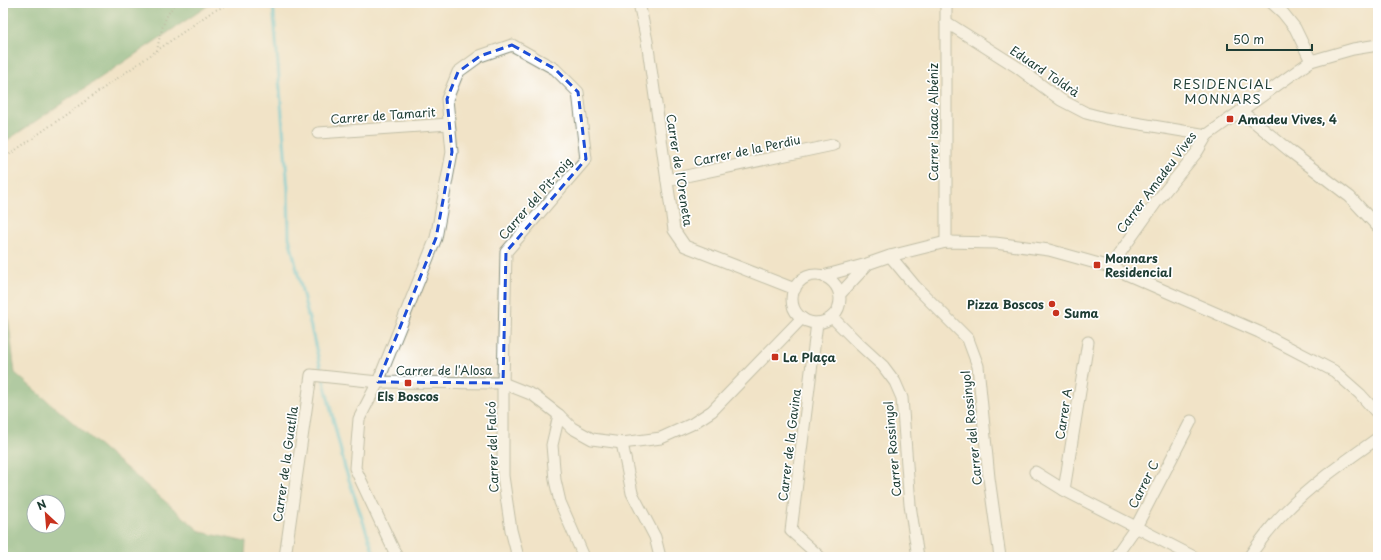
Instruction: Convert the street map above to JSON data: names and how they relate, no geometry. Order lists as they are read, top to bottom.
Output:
{
  "streets": {
    "street": [
      "Eduard Toldrà",
      "Carrer de Tamarit",
      "Carrer Isaac Albéniz",
      "Carrer de la Perdiu",
      "Carrer de l'Oreneta",
      "Carrer Amadeu Vives",
      "Carrer del Pit-roig",
      "Carrer de l'Alosa",
      "Carrer A",
      "Carrer del Rossinyol",
      "Carrer de la Gavina",
      "Carrer del Falcó",
      "Carrer Rossinyol",
      "Carrer de la Guatlla",
      "Carrer C"
    ]
  },
  "crossings": [
    ["Eduard Toldrà", "Carrer Isaac Albéniz"],
    ["Eduard Toldrà", "Carrer Amadeu Vives"],
    ["Carrer de Tamarit", "Carrer del Pit-roig"],
    ["Carrer de la Perdiu", "Carrer de l'Oreneta"],
    ["Carrer de l'Oreneta", "Carrer de l'Alosa"],
    ["Carrer de l'Oreneta", "Carrer de la Gavina"],
    ["Carrer de l'Oreneta", "Carrer Rossinyol"],
    ["Carrer del Pit-roig", "Carrer de l'Alosa"],
    ["Carrer del Pit-roig", "Carrer del Falcó"],
    ["Carrer de l'Alosa", "Carrer de la Gavina"],
    ["Carrer de l'Alosa", "Carrer del Falcó"],
    ["Carrer de l'Alosa", "Carrer Rossinyol"],
    ["Carrer de l'Alosa", "Carrer de la Guatlla"],
    ["Carrer de la Gavina", "Carrer Rossinyol"]
  ],
  "districts": ["RESIDENCIAL MONNARS"],
  "places": {
    "transit": [
      "Amadeu Vives, 4",
      "Monnars Residencial",
      "La Plaça",
      "Els Boscos"
    ],
    "other": ["Pizza Boscos", "Suma"]
  },
  "scale_bar": "50 m",
  "north": "top left"
}
